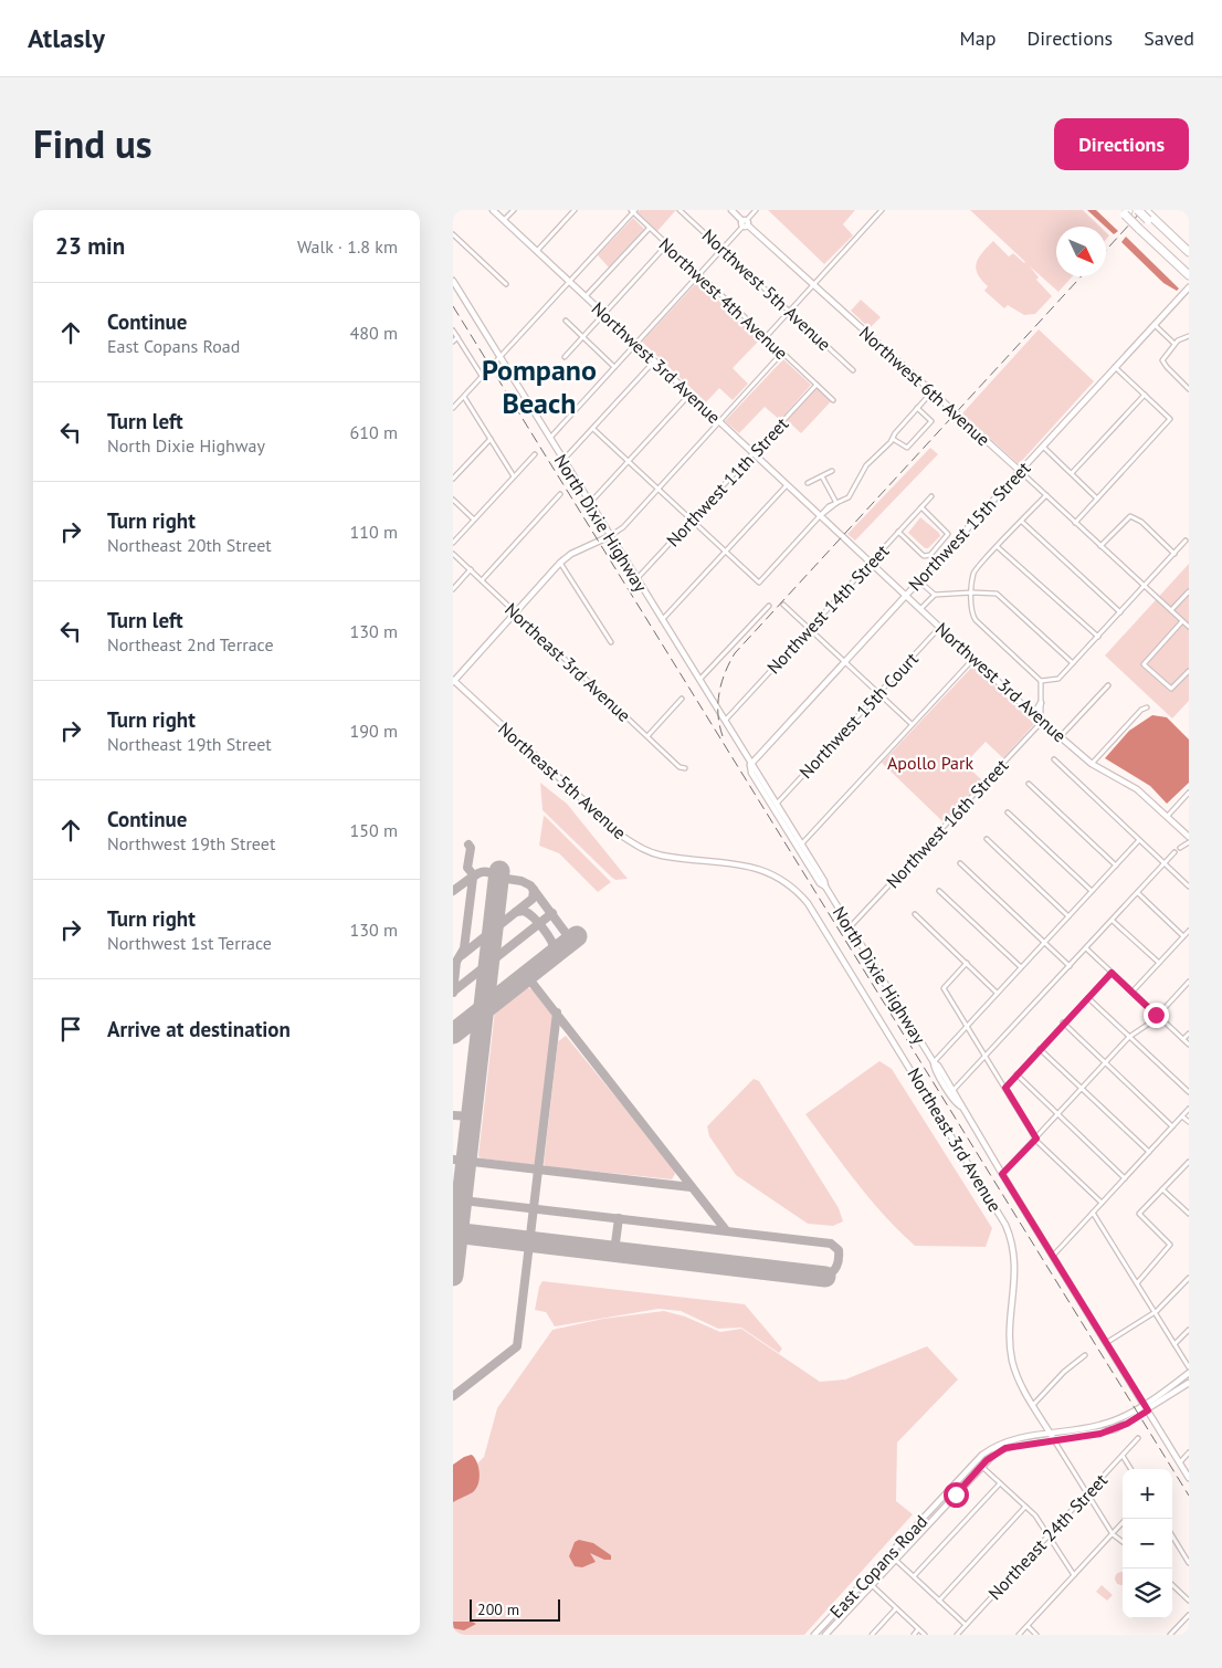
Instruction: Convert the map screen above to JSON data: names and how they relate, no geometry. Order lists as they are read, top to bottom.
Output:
{
  "streets": {
    "street": [
      "Northwest 5th Avenue",
      "Northwest 4th Avenue",
      "Northwest 3rd Avenue",
      "Northwest 6th Avenue",
      "Northwest 11th Street",
      "North Dixie Highway",
      "Northwest 15th Street",
      "Northwest 14th Street",
      "Northeast 3rd Avenue",
      "Northwest 15th Court",
      "Northeast 5th Avenue",
      "Northwest 16th Street",
      "Northeast 24th Street",
      "East Copans Road"
    ]
  },
  "crossings": [
    ["Northwest 4th Avenue", "Northwest 11th Street"],
    ["Northwest 3rd Avenue", "Northwest 11th Street"],
    ["Northwest 3rd Avenue", "Northwest 15th Street"],
    ["Northwest 3rd Avenue", "Northwest 14th Street"],
    ["Northwest 3rd Avenue", "Northwest 15th Court"],
    ["Northwest 3rd Avenue", "Northwest 16th Street"],
    ["Northwest 6th Avenue", "Northwest 15th Street"],
    ["Northwest 11th Street", "North Dixie Highway"],
    ["North Dixie Highway", "Northwest 15th Street"],
    ["North Dixie Highway", "Northwest 14th Street"],
    ["North Dixie Highway", "Northwest 15th Court"],
    ["North Dixie Highway", "Northwest 16th Street"],
    ["North Dixie Highway", "East Copans Road"],
    ["Northeast 3rd Avenue", "Northeast 5th Avenue"]
  ],
  "districts": ["Pompano Beach"],
  "parks": ["Apollo Park"],
  "scale_bar": "200 m",
  "north": "bottom right",
  "page": {
    "header": "Atlasly",
    "nav": ["Map", "Directions", "Saved"],
    "title": "Find us",
    "buttons": "Directions",
    "heading": ["23 min", "Walk · 1.8 km"],
    "list": [
      ["Continue", "East Copans Road", "480 m"],
      ["Turn left", "North Dixie Highway", "610 m"],
      ["Turn right", "Northeast 20th Street", "110 m"],
      ["Turn left", "Northeast 2nd Terrace", "130 m"],
      ["Turn right", "Northeast 19th Street", "190 m"],
      ["Continue", "Northwest 19th Street", "150 m"],
      ["Turn right", "Northwest 1st Terrace", "130 m"],
      "Arrive at destination"
    ],
    "map_buttons": ["+", "−"],
    "scale": "200 m"
  }
}
